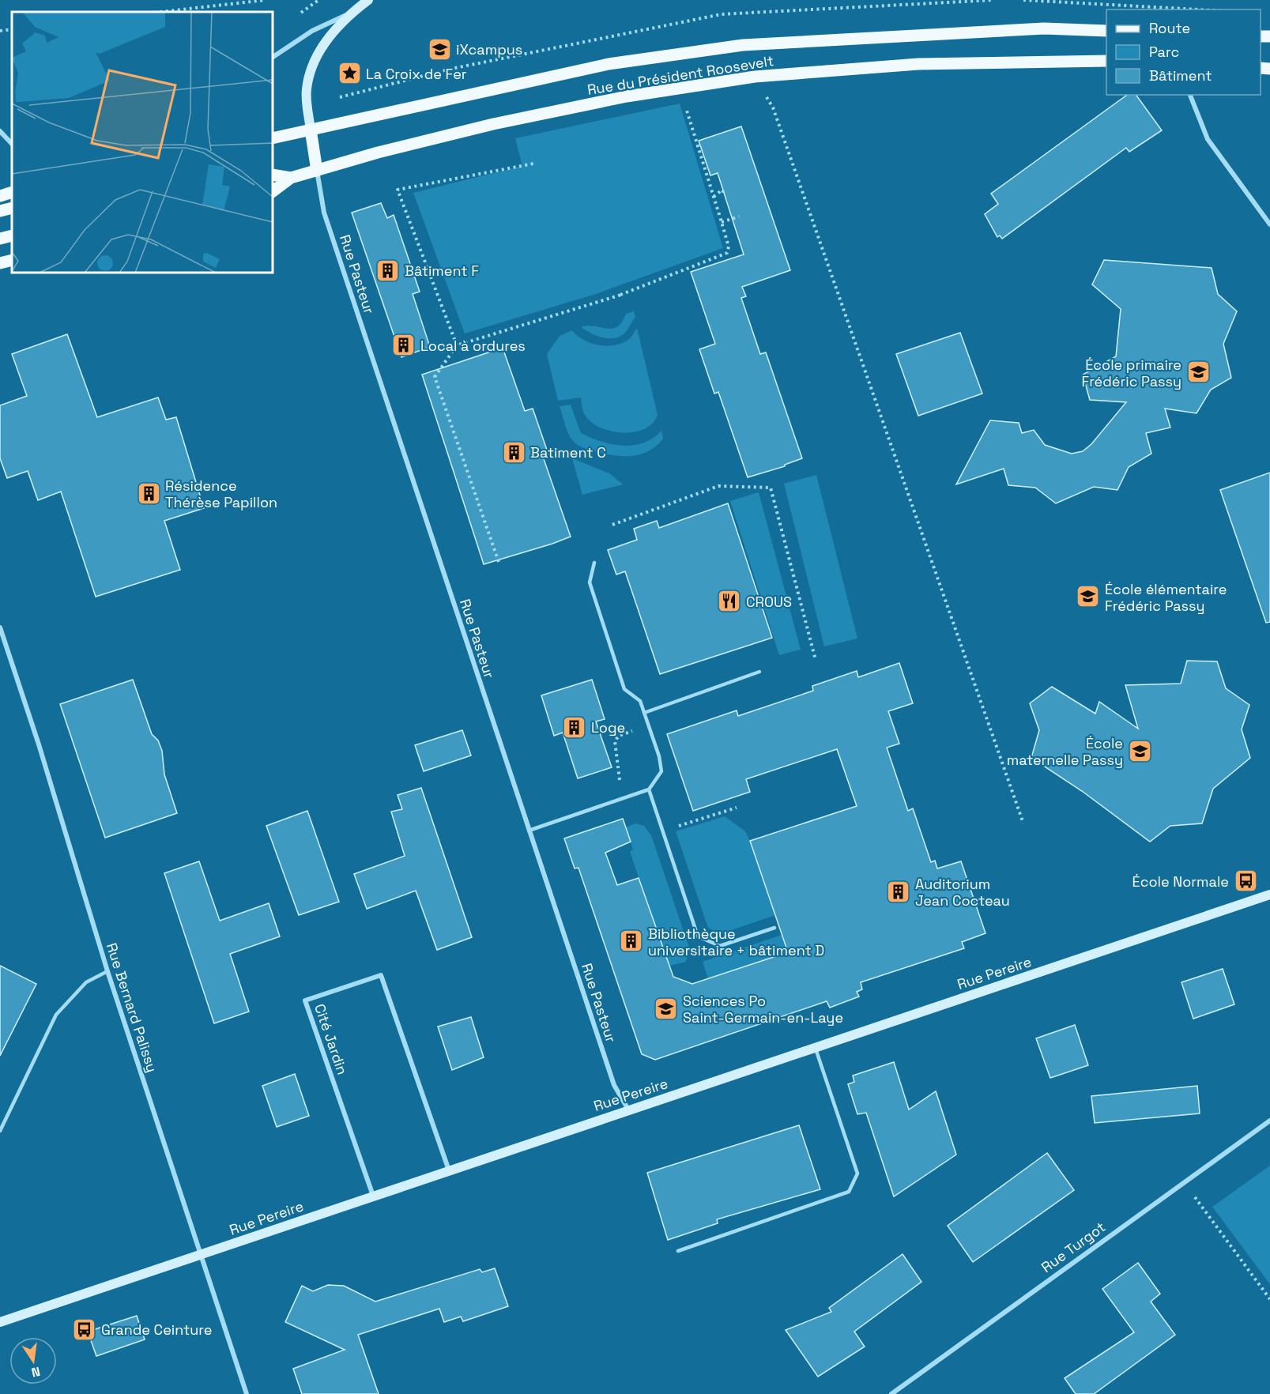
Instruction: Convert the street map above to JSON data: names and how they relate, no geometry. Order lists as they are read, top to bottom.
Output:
{
  "streets": {
    "main road": ["Rue du Président Roosevelt"],
    "street": [
      "Rue Pasteur",
      "Rue Pereire",
      "Rue Bernard Palissy",
      "Cité Jardin",
      "Rue Turgot"
    ]
  },
  "crossings": [
    ["Rue du Président Roosevelt", "Rue Pasteur"],
    ["Rue Pasteur", "Rue Pereire"],
    ["Rue Pereire", "Rue Bernard Palissy"],
    ["Rue Pereire", "Cité Jardin"]
  ],
  "places": {
    "school or university": [
      "iXcampus",
      "École primaire Frédéric Passy",
      "École élémentaire Frédéric Passy",
      "École maternelle Passy",
      "Sciences Po Saint-Germain-en-Laye"
    ],
    "place": ["La Croix de Fer"],
    "building": [
      "Bâtiment F",
      "Local à ordures",
      "Batiment C",
      "Résidence Thérèse Papillon",
      "Loge",
      "Auditorium Jean Cocteau",
      "Bibliothèque universitaire + bâtiment D"
    ],
    "restaurant": ["CROUS"],
    "bus stop": ["École Normale", "Grande Ceinture"]
  },
  "legend": ["Route", "Parc", "Bâtiment"],
  "north": "bottom"
}
